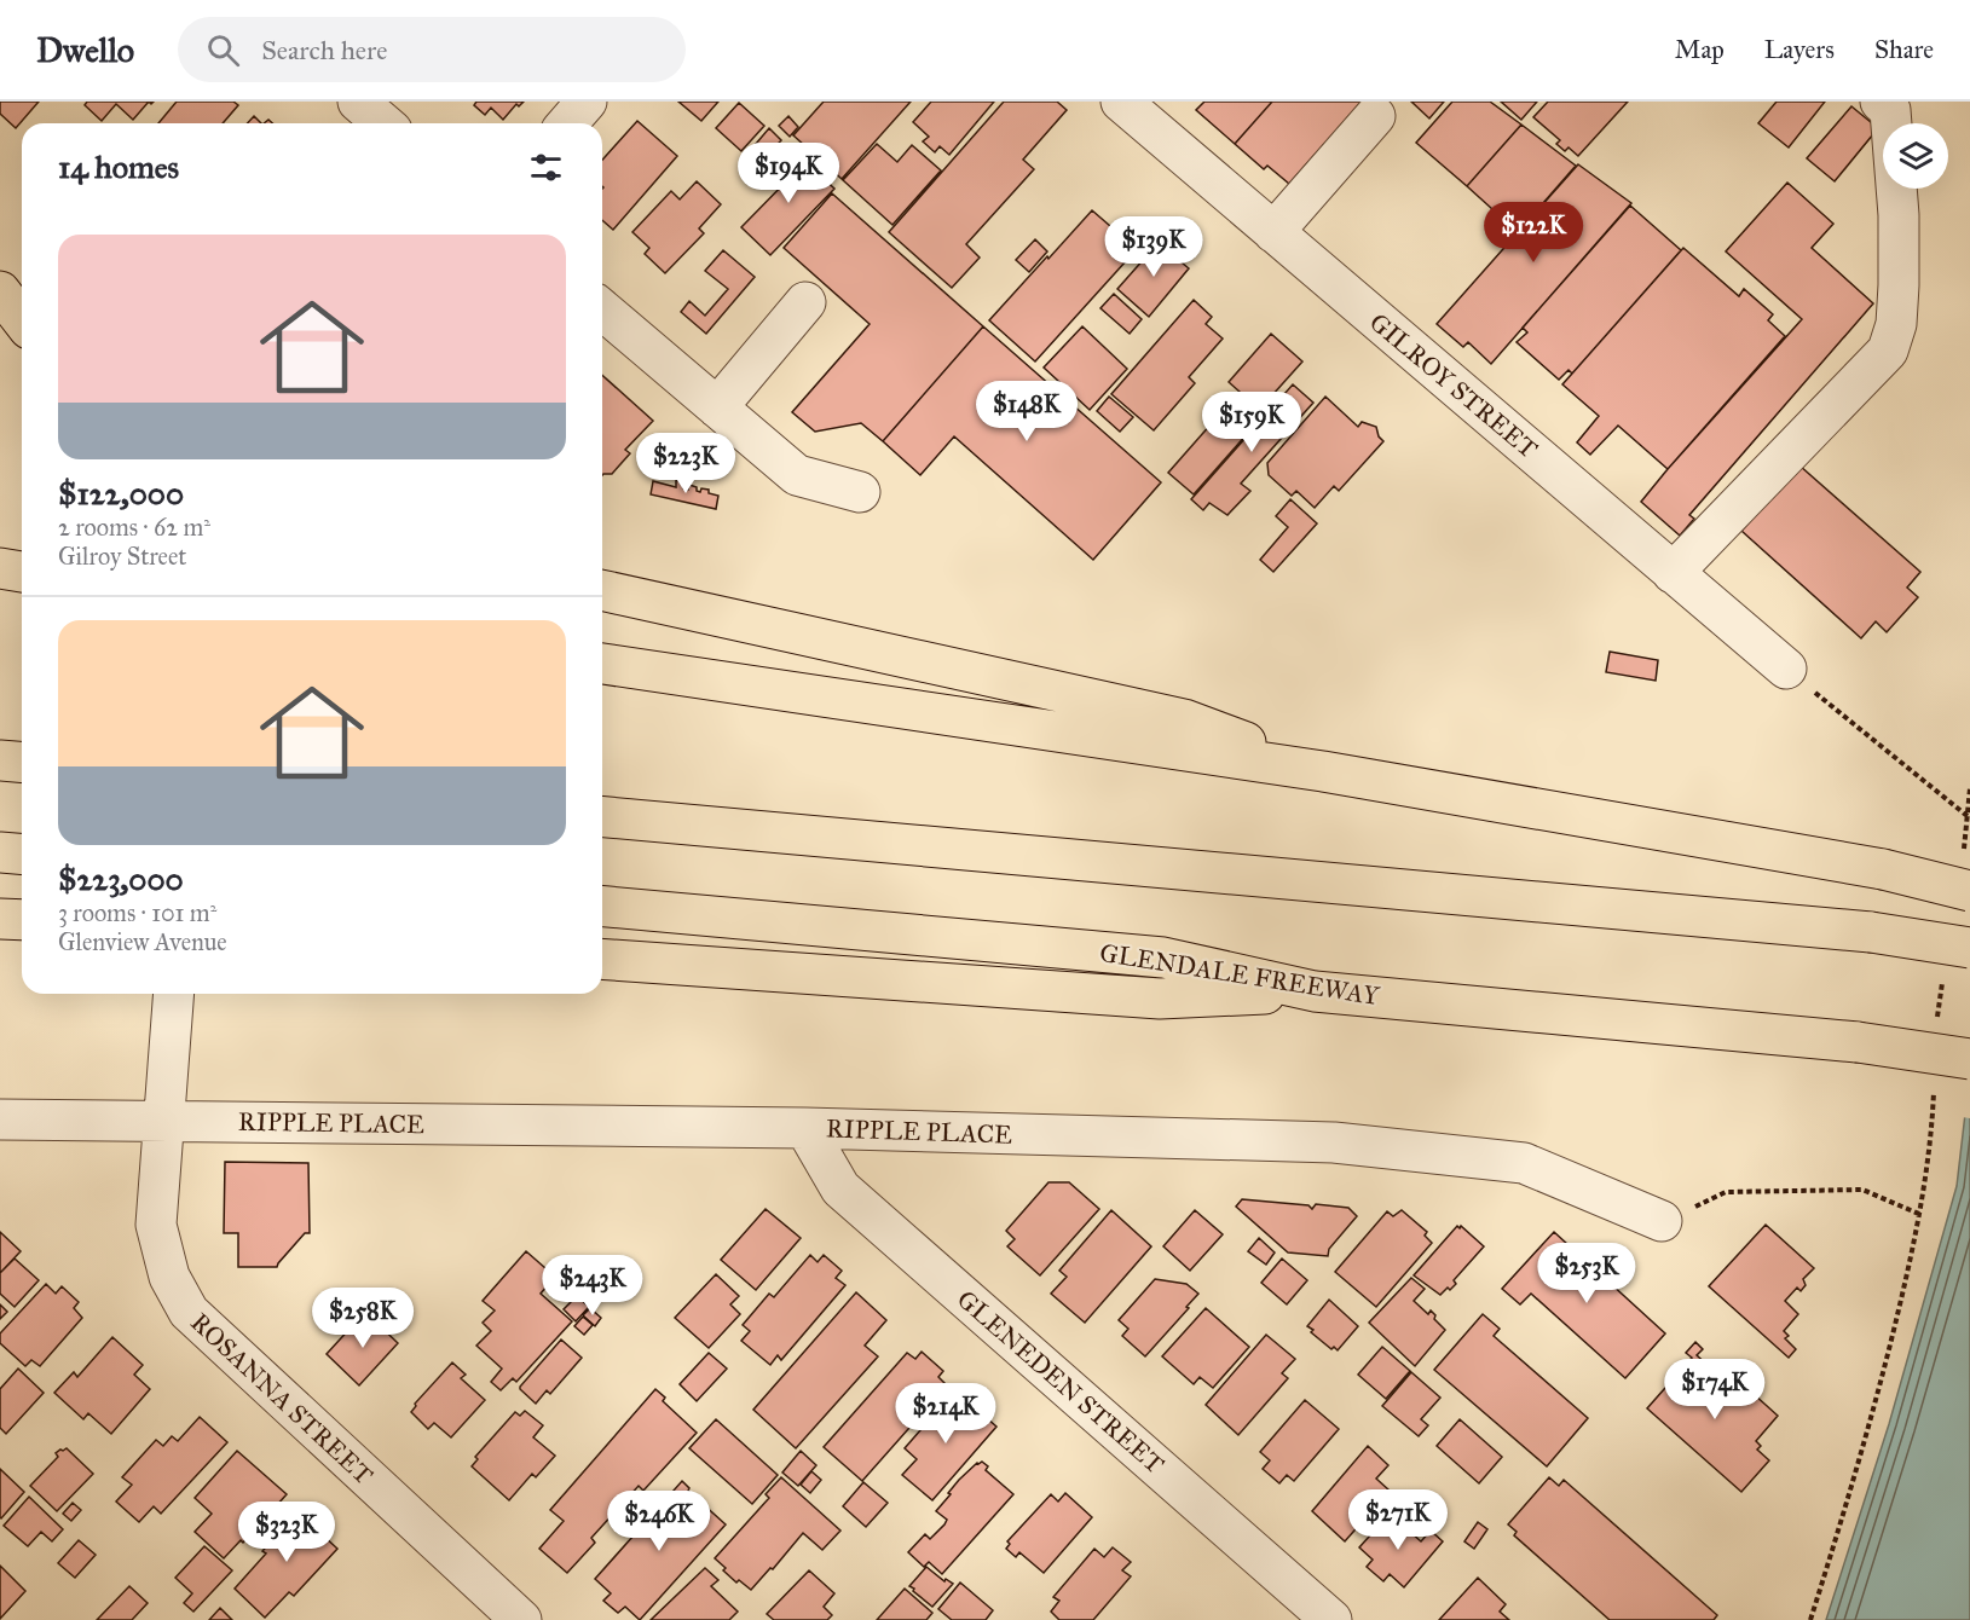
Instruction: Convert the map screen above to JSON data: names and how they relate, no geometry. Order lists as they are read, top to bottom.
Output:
{
  "streets": {
    "highway": ["GLENDALE FREEWAY"],
    "street": [
      "GILROY STREET",
      "RIPPLE PLACE",
      "GLENEDEN STREET",
      "ROSANNA STREET"
    ]
  },
  "crossings": [
    ["RIPPLE PLACE", "GLENEDEN STREET"],
    ["RIPPLE PLACE", "ROSANNA STREET"]
  ],
  "page": {
    "header": "Dwello",
    "search": "Search here",
    "nav": ["Map", "Layers", "Share"],
    "heading": "14 homes",
    "price": [
      "$194K",
      "$122K",
      "$139K",
      "$148K",
      "$159K",
      "$223K",
      "$253K",
      "$243K",
      "$258K",
      "$174K",
      "$214K",
      "$271K",
      "$246K",
      "$323K"
    ],
    "list": [
      {
        "name": "$122,000",
        "note": "2 rooms · 62 m² · Gilroy Street"
      },
      {
        "name": "$223,000",
        "note": "3 rooms · 101 m² · Glenview Avenue"
      }
    ]
  }
}
